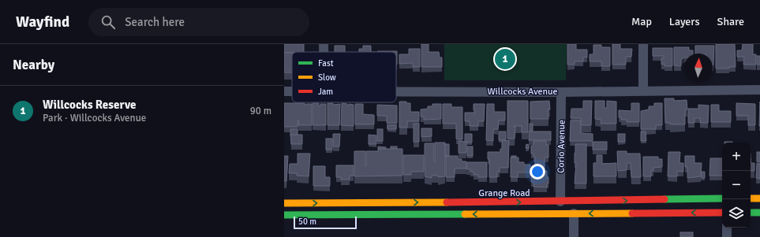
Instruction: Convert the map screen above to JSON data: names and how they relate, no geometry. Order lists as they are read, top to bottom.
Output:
{
  "streets": {
    "main road": ["Grange Road"],
    "street": ["Willcocks Avenue", "Corio Avenue"]
  },
  "crossings": [
    ["Willcocks Avenue", "Corio Avenue"],
    ["Corio Avenue", "Grange Road"]
  ],
  "legend": ["Fast", "Slow", "Jam"],
  "scale_bar": "50 m",
  "north": "top",
  "page": {
    "header": "Wayfind",
    "search": "Search here",
    "nav": ["Map", "Layers", "Share"],
    "heading": "Nearby",
    "pins": "1",
    "list": [
      {
        "mark": "1",
        "name": "Willcocks Reserve",
        "note": "Park · Willcocks Avenue",
        "value": "90 m"
      }
    ],
    "map_buttons": ["+", "−"],
    "scale": "50 m"
  }
}
